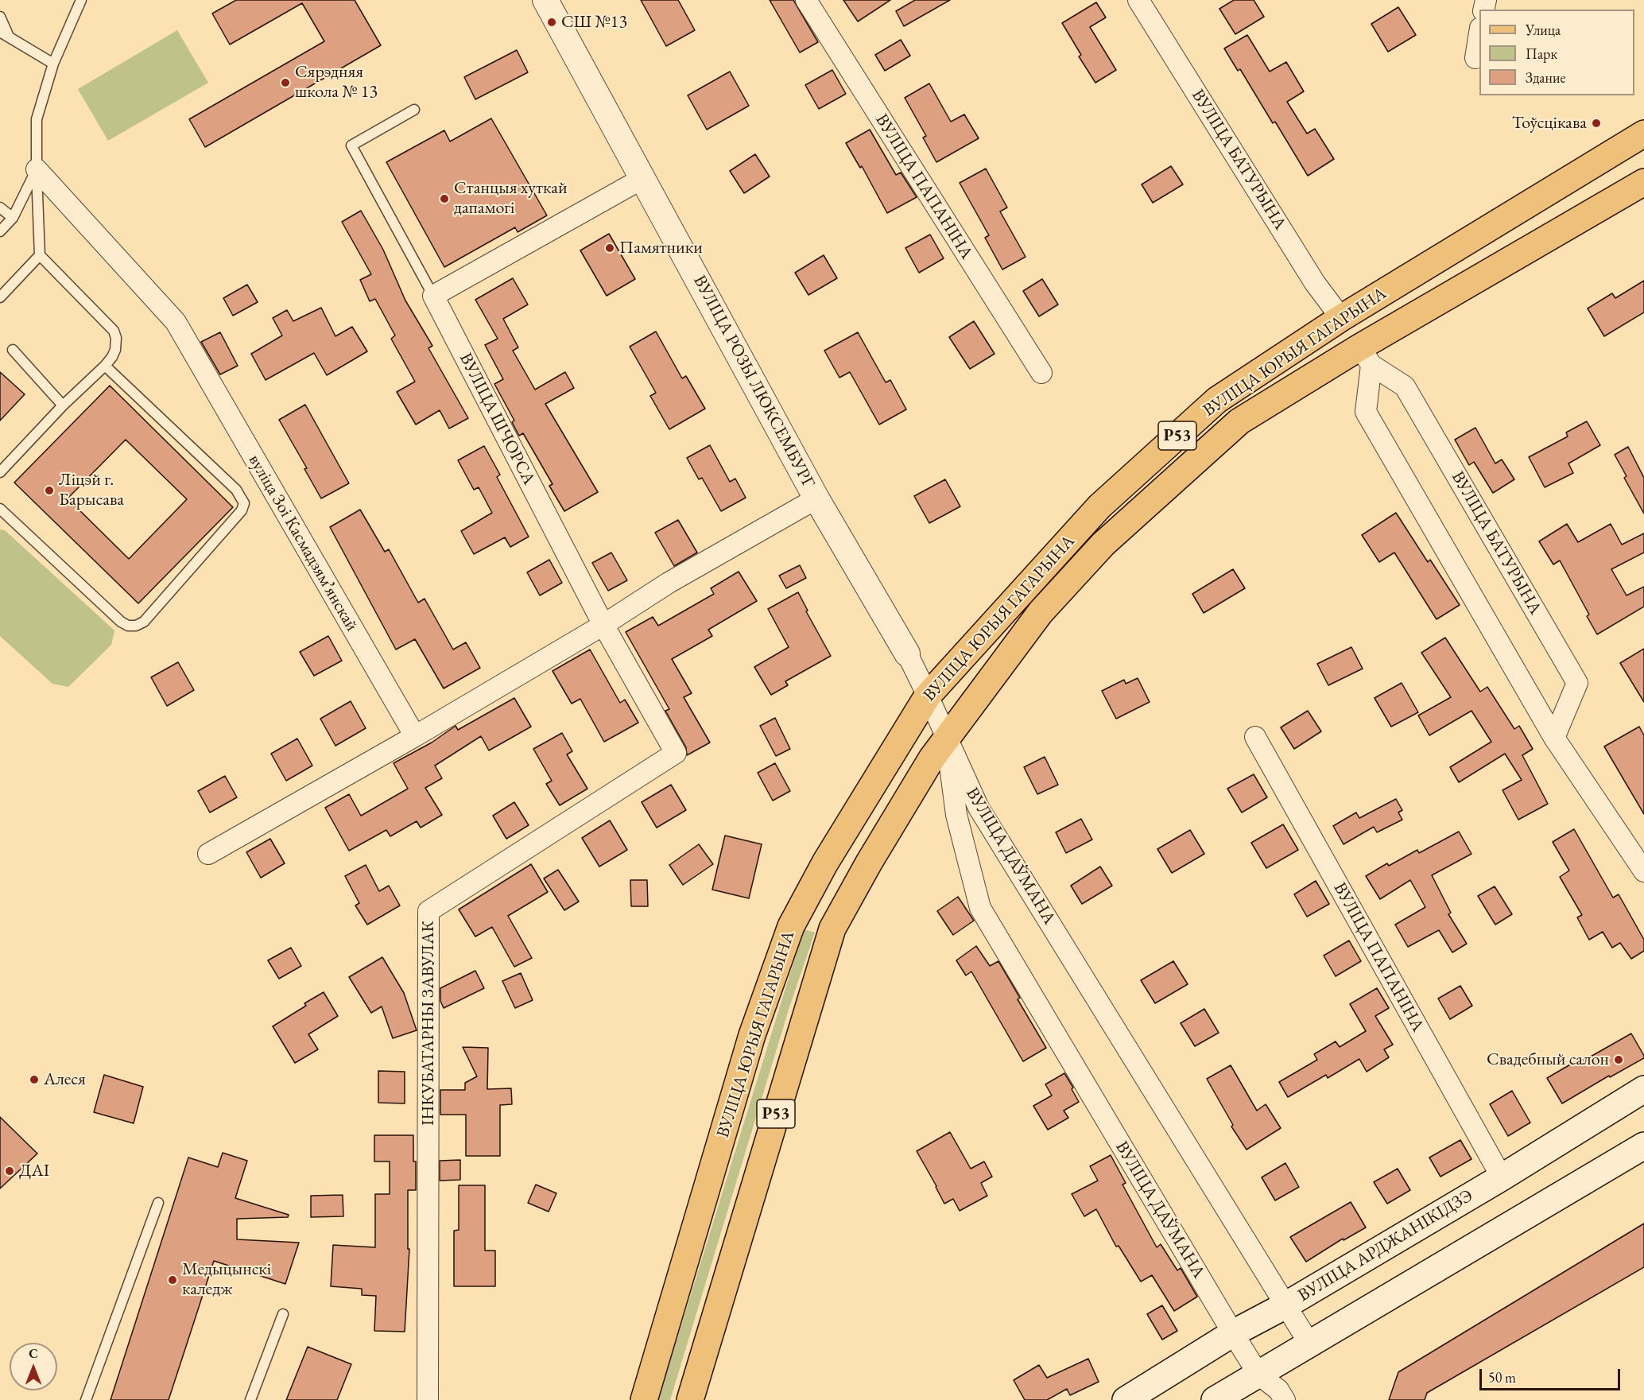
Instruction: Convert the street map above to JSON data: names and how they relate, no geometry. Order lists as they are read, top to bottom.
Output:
{
  "streets": {
    "main road": ["ВУЛІЦА ЮРЫЯ ГАГАРЫНА", "Р53", "ВУЛІЦА АРДЖАНІКІДЗЭ"],
    "street": [
      "ВУЛІЦА БАТУРЫНА",
      "ВУЛІЦА ПАПАНІНА",
      "ВУЛІЦА РОЗЫ ЛЮКСЕМБУРГ",
      "ВУЛІЦА ШЧОРСА",
      "вуліца Зоі Касмадзямʼянскай",
      "ВУЛІЦА ДАЎМАНА",
      "ІНКУБАТАРНЫ ЗАВУЛАК"
    ]
  },
  "crossings": [
    ["ВУЛІЦА БАТУРЫНА", "ВУЛІЦА ЮРЫЯ ГАГАРЫНА"],
    ["ВУЛІЦА ПАПАНІНА", "ВУЛІЦА АРДЖАНІКІДЗЭ"],
    ["ВУЛІЦА ЮРЫЯ ГАГАРЫНА", "ВУЛІЦА РОЗЫ ЛЮКСЕМБУРГ"],
    ["ВУЛІЦА ЮРЫЯ ГАГАРЫНА", "ВУЛІЦА ДАЎМАНА"],
    ["ВУЛІЦА РОЗЫ ЛЮКСЕМБУРГ", "ВУЛІЦА ДАЎМАНА"],
    ["ВУЛІЦА ШЧОРСА", "ІНКУБАТАРНЫ ЗАВУЛАК"],
    ["ВУЛІЦА ДАЎМАНА", "ВУЛІЦА АРДЖАНІКІДЗЭ"]
  ],
  "places": [
    "СШ №13",
    "Сярэдняя школа № 13",
    "Тоўсцікава",
    "Станцыя хуткай дапамогі",
    "Памятники",
    "Ліцэй г. Барысава",
    "Свадебный салон",
    "Алеся",
    "ДАІ",
    "Медыцынскі каледж"
  ],
  "legend": ["Улица", "Парк", "Здание"],
  "scale_bar": "50 m",
  "north": "top"
}
